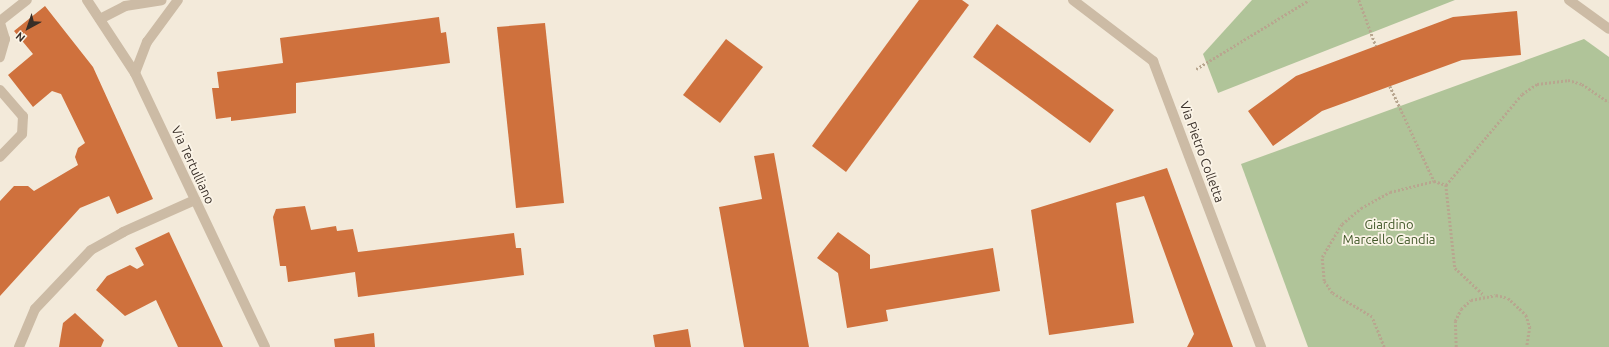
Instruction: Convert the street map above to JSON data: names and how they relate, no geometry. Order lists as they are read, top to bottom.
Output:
{
  "streets": {
    "street": ["Via Pietro Colletta", "Via Tertulliano"]
  },
  "parks": ["Giardino Marcello Candia"],
  "north": "bottom left"
}
